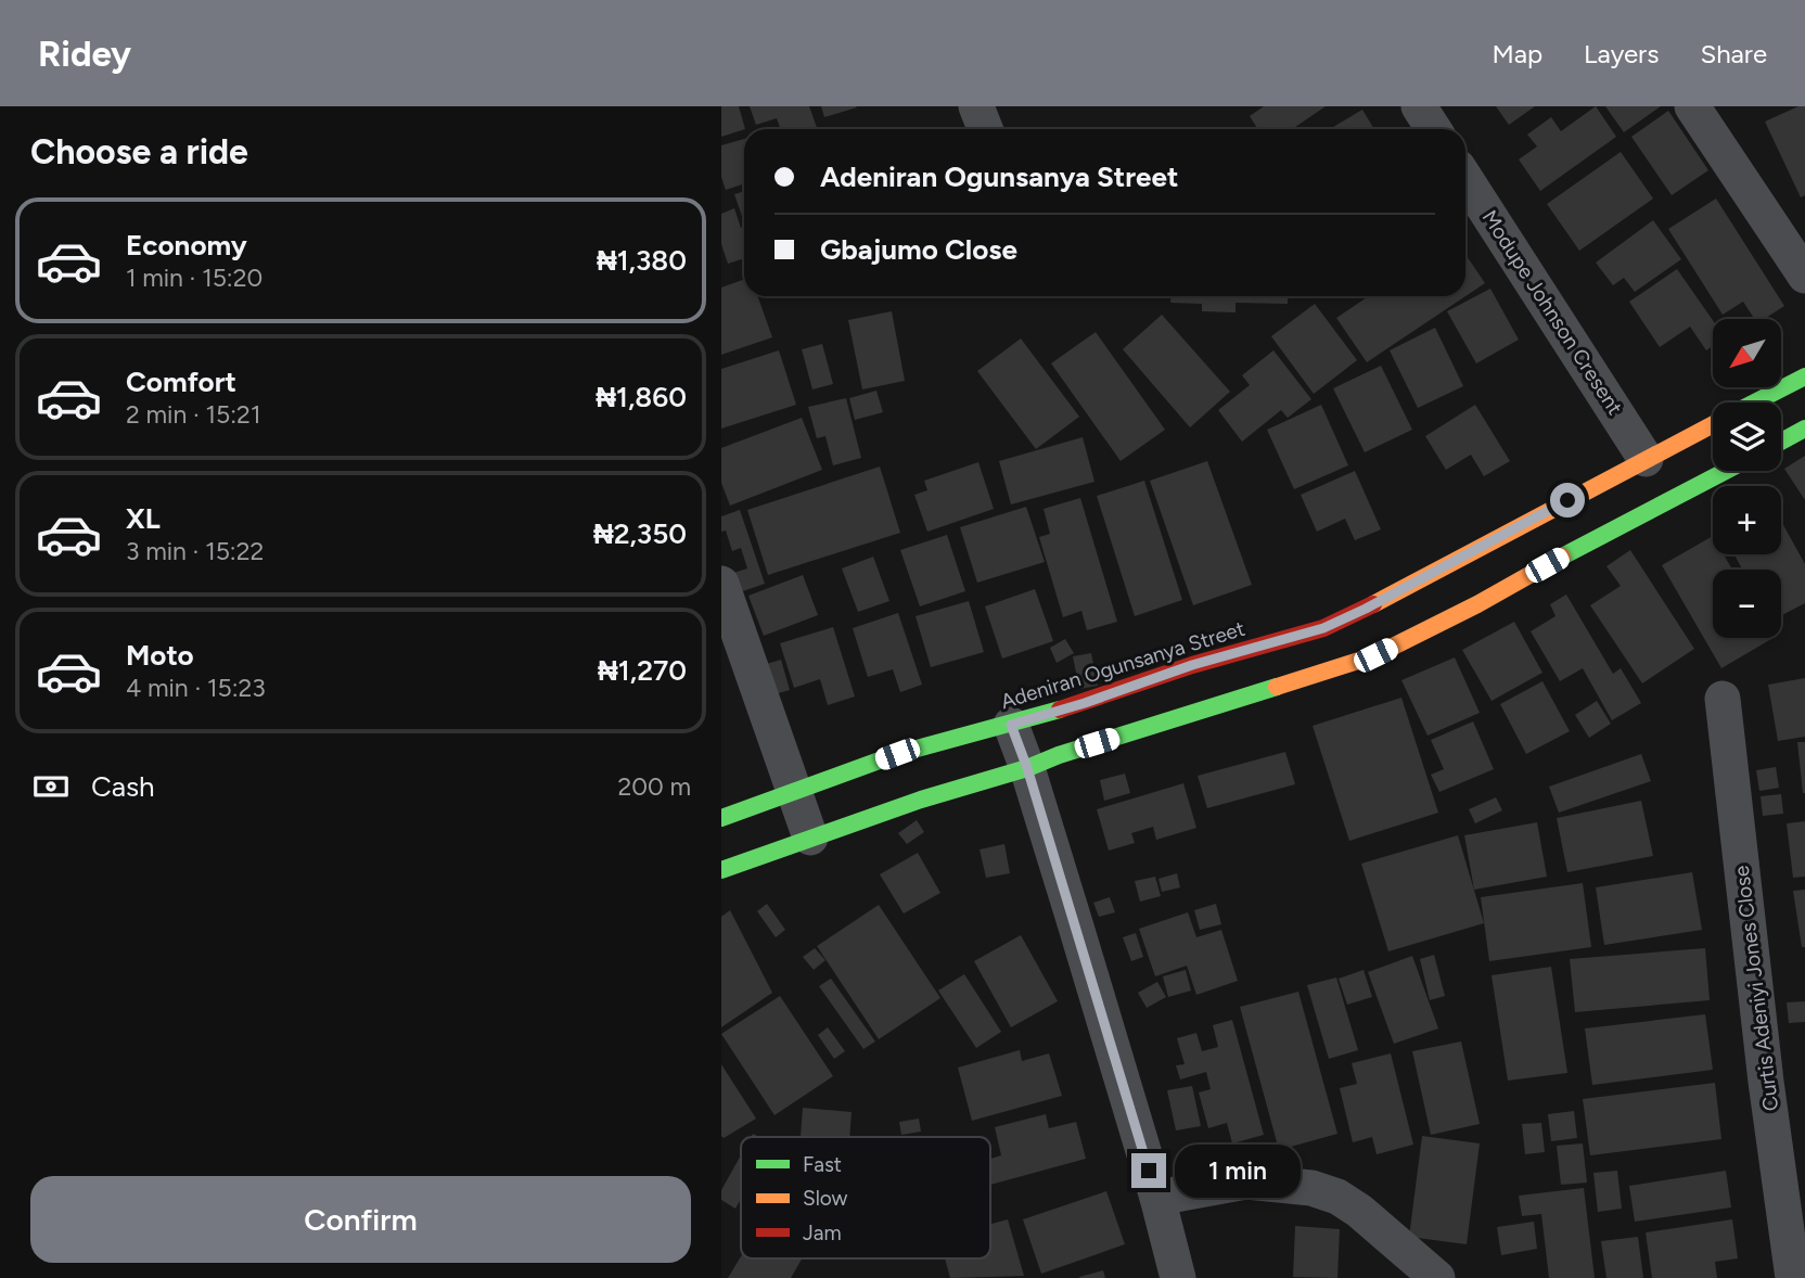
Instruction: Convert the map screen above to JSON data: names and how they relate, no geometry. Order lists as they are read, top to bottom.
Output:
{
  "streets": {
    "main road": ["Adeniran Ogunsanya Street"],
    "street": ["Modupe Johnson Cresent", "Curtis Adeniyi Jones Close"]
  },
  "crossings": [
    ["Modupe Johnson Cresent", "Adeniran Ogunsanya Street"]
  ],
  "legend": ["Fast", "Slow", "Jam"],
  "north": "bottom left",
  "page": {
    "header": "Ridey",
    "nav": ["Map", "Layers", "Share"],
    "heading": "Choose a ride",
    "banner": ["Adeniran Ogunsanya Street", "Gbajumo Close"],
    "list": [
      {
        "name": "Economy",
        "note": "1 min · 15:20",
        "value": "₦1,380"
      },
      {
        "name": "Comfort",
        "note": "2 min · 15:21",
        "value": "₦1,860"
      },
      {
        "name": "XL",
        "note": "3 min · 15:22",
        "value": "₦2,350"
      },
      {
        "name": "Moto",
        "note": "4 min · 15:23",
        "value": "₦1,270"
      }
    ],
    "map_buttons": ["+", "−"],
    "pay": ["Cash", "200 m"],
    "bubble": "1 min",
    "buttons": "Confirm"
  }
}
